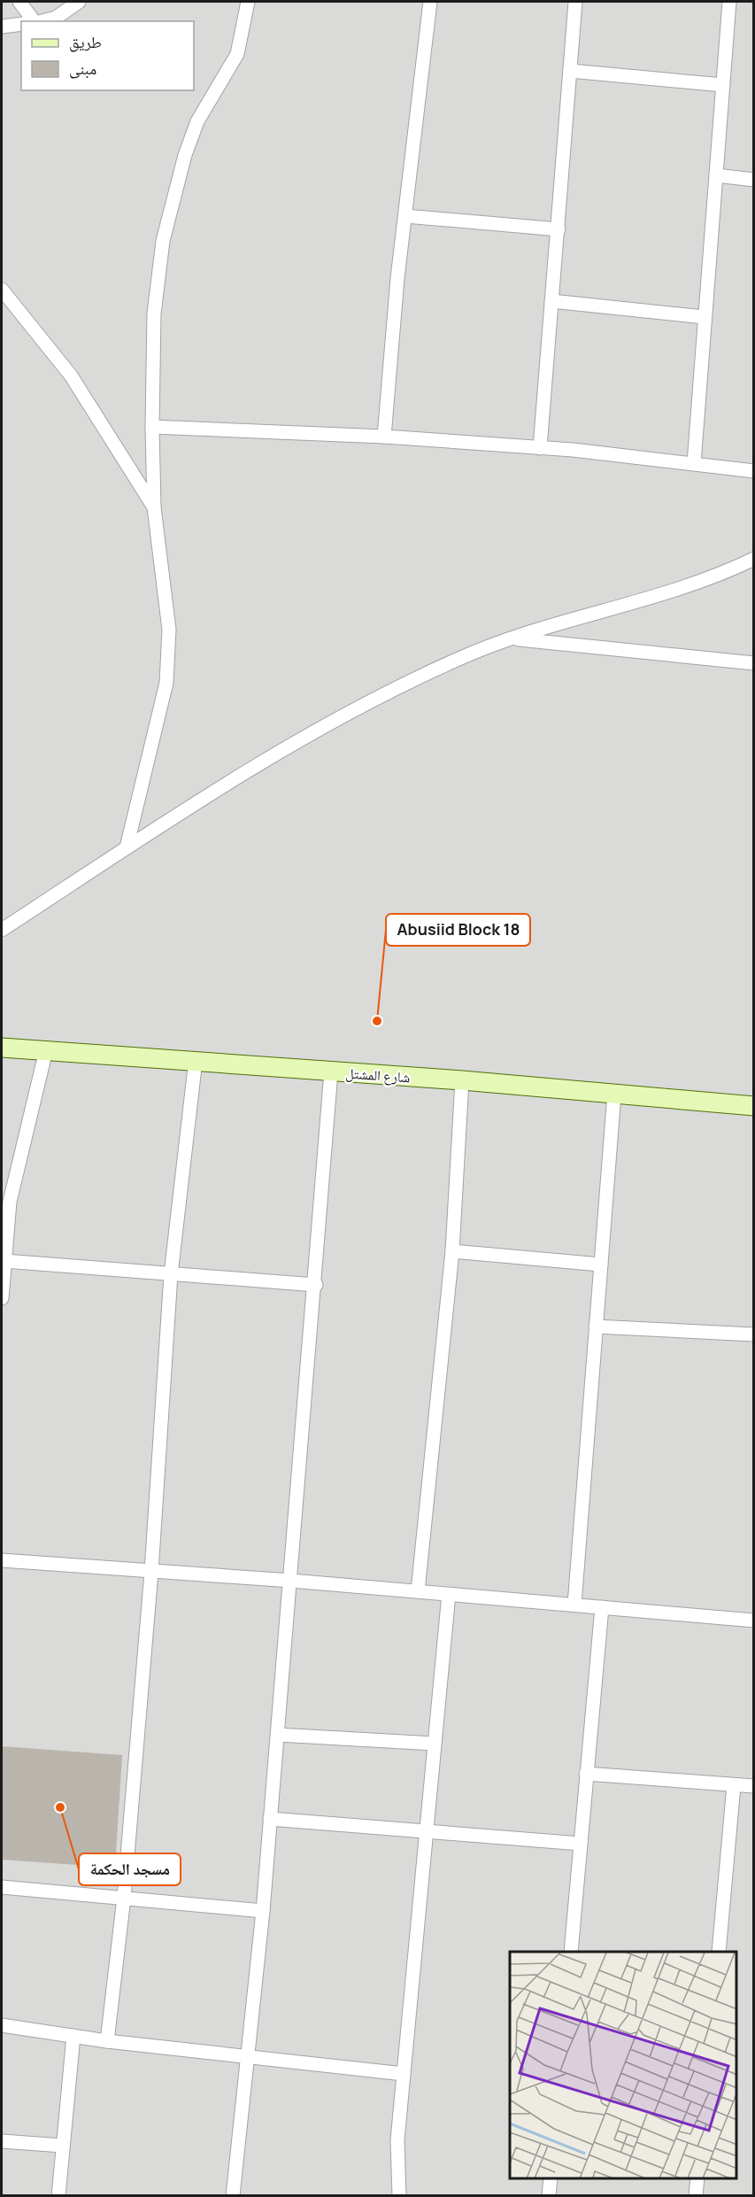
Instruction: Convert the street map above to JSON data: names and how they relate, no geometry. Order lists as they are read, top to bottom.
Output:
{
  "streets": {
    "street": ["شارع المشتل"]
  },
  "places": ["Abusiid Block 18", "مسجد الحكمة"],
  "legend": ["طريق", "مبنى"]
}
